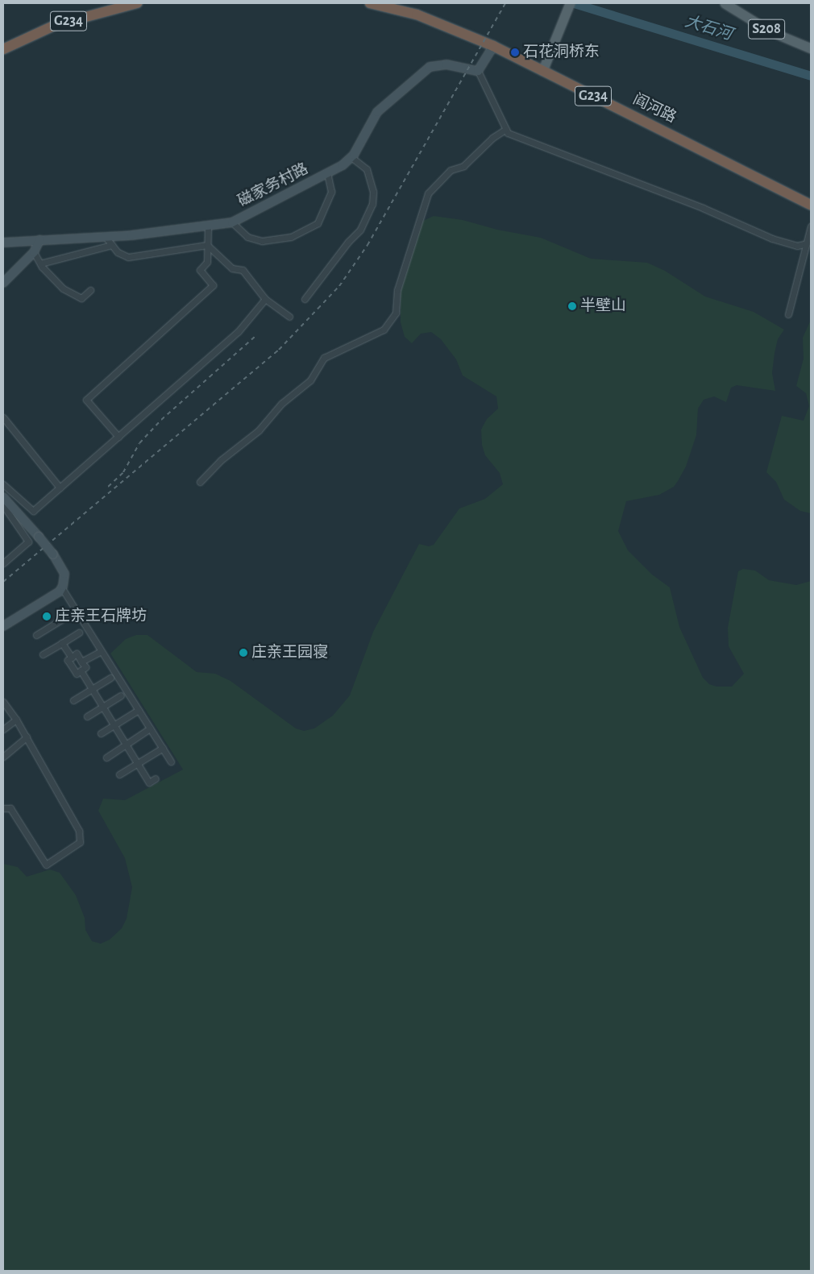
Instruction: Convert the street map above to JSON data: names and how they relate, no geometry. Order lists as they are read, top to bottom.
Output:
{
  "streets": {
    "highway": ["G234", "阎河路"],
    "main road": ["S208"],
    "street": ["磁家务村路"]
  },
  "water": ["大石河"],
  "places": [
    "石花洞桥东",
    "半壁山",
    "庄亲王石牌坊",
    "庄亲王园寝"
  ]
}
